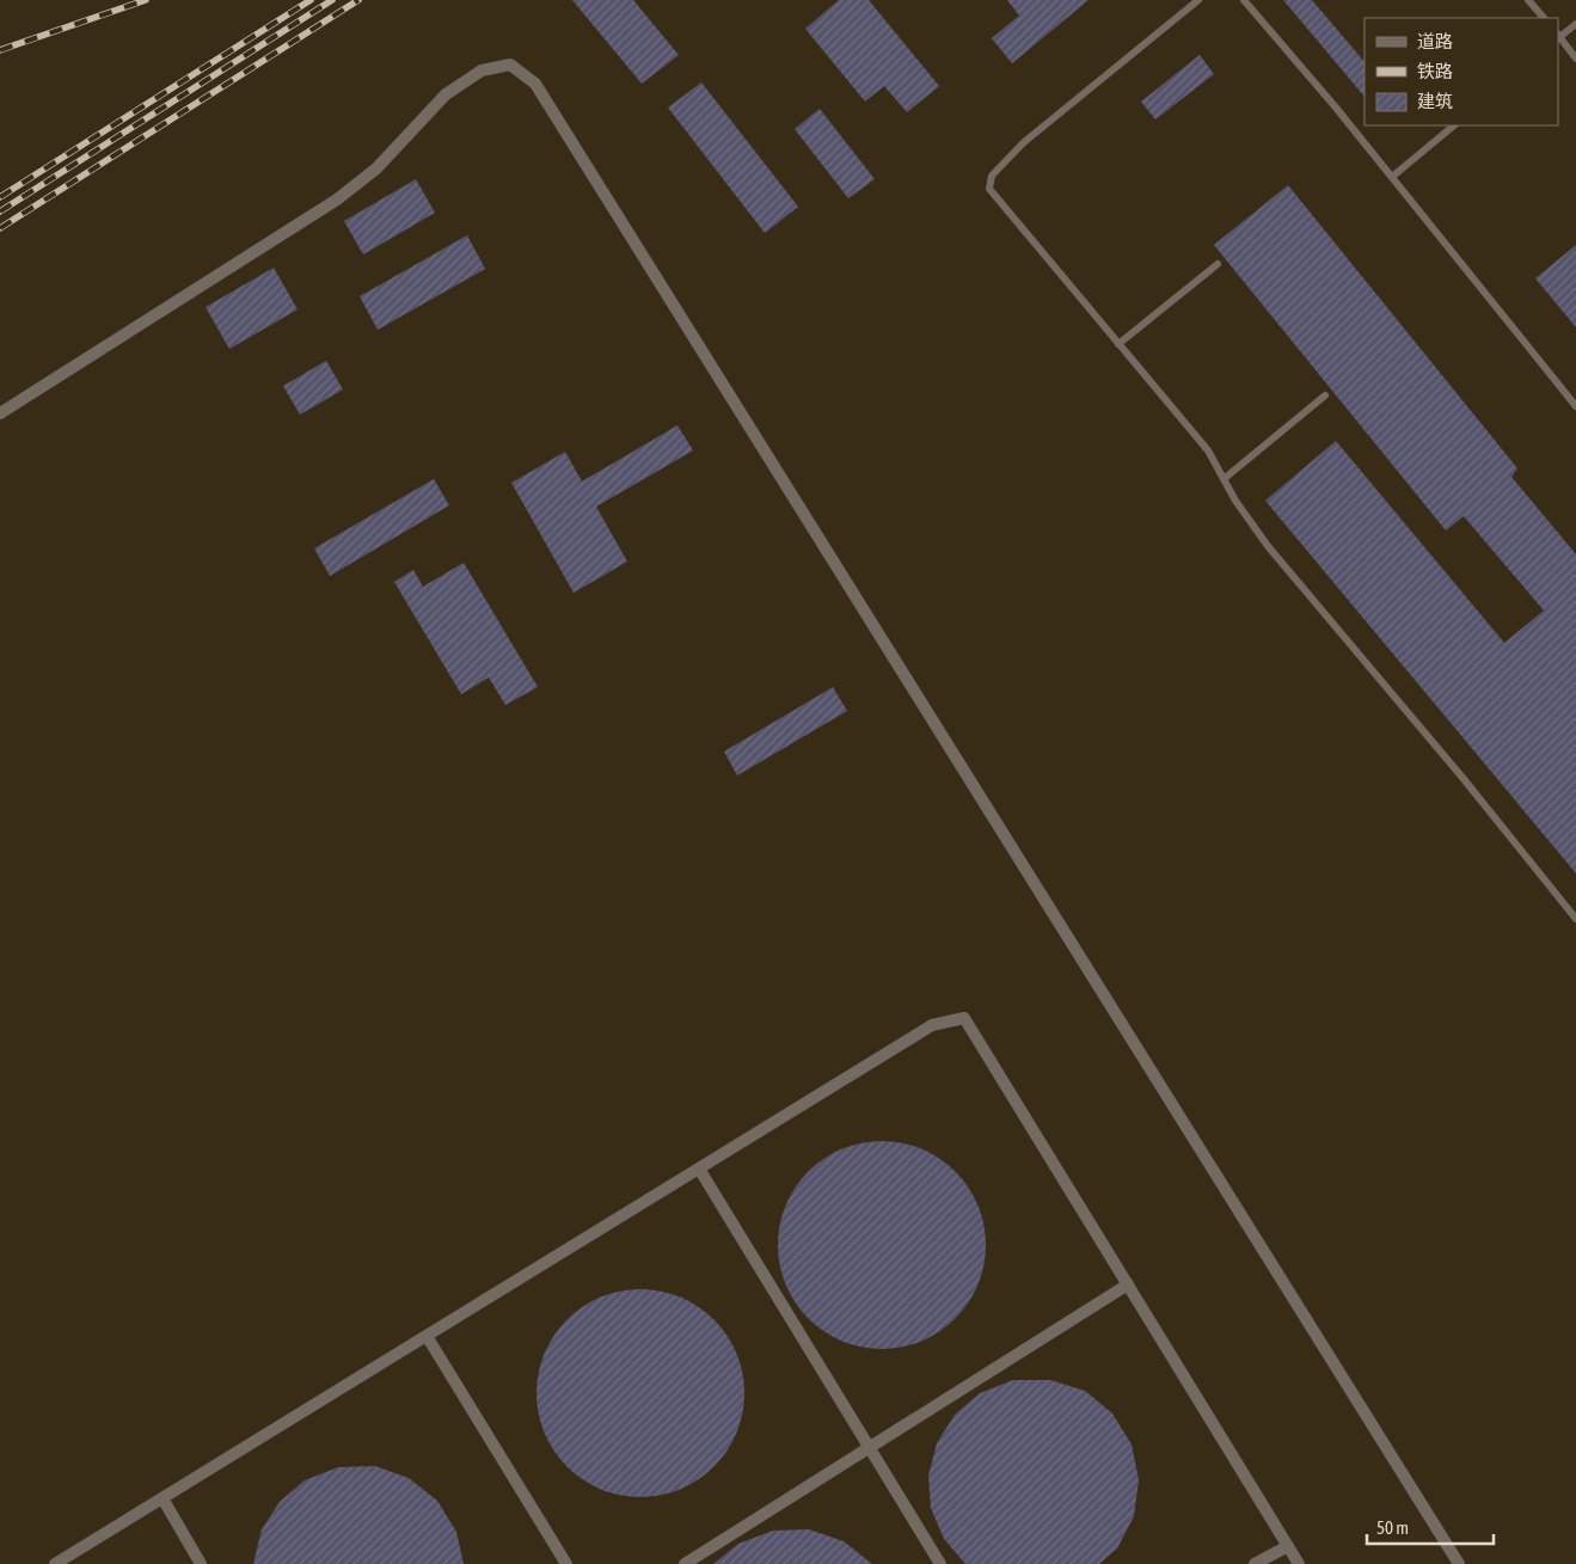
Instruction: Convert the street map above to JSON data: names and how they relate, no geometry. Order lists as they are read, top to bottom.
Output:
{
  "legend": ["道路", "铁路", "建筑"],
  "scale_bar": "50 m"
}
